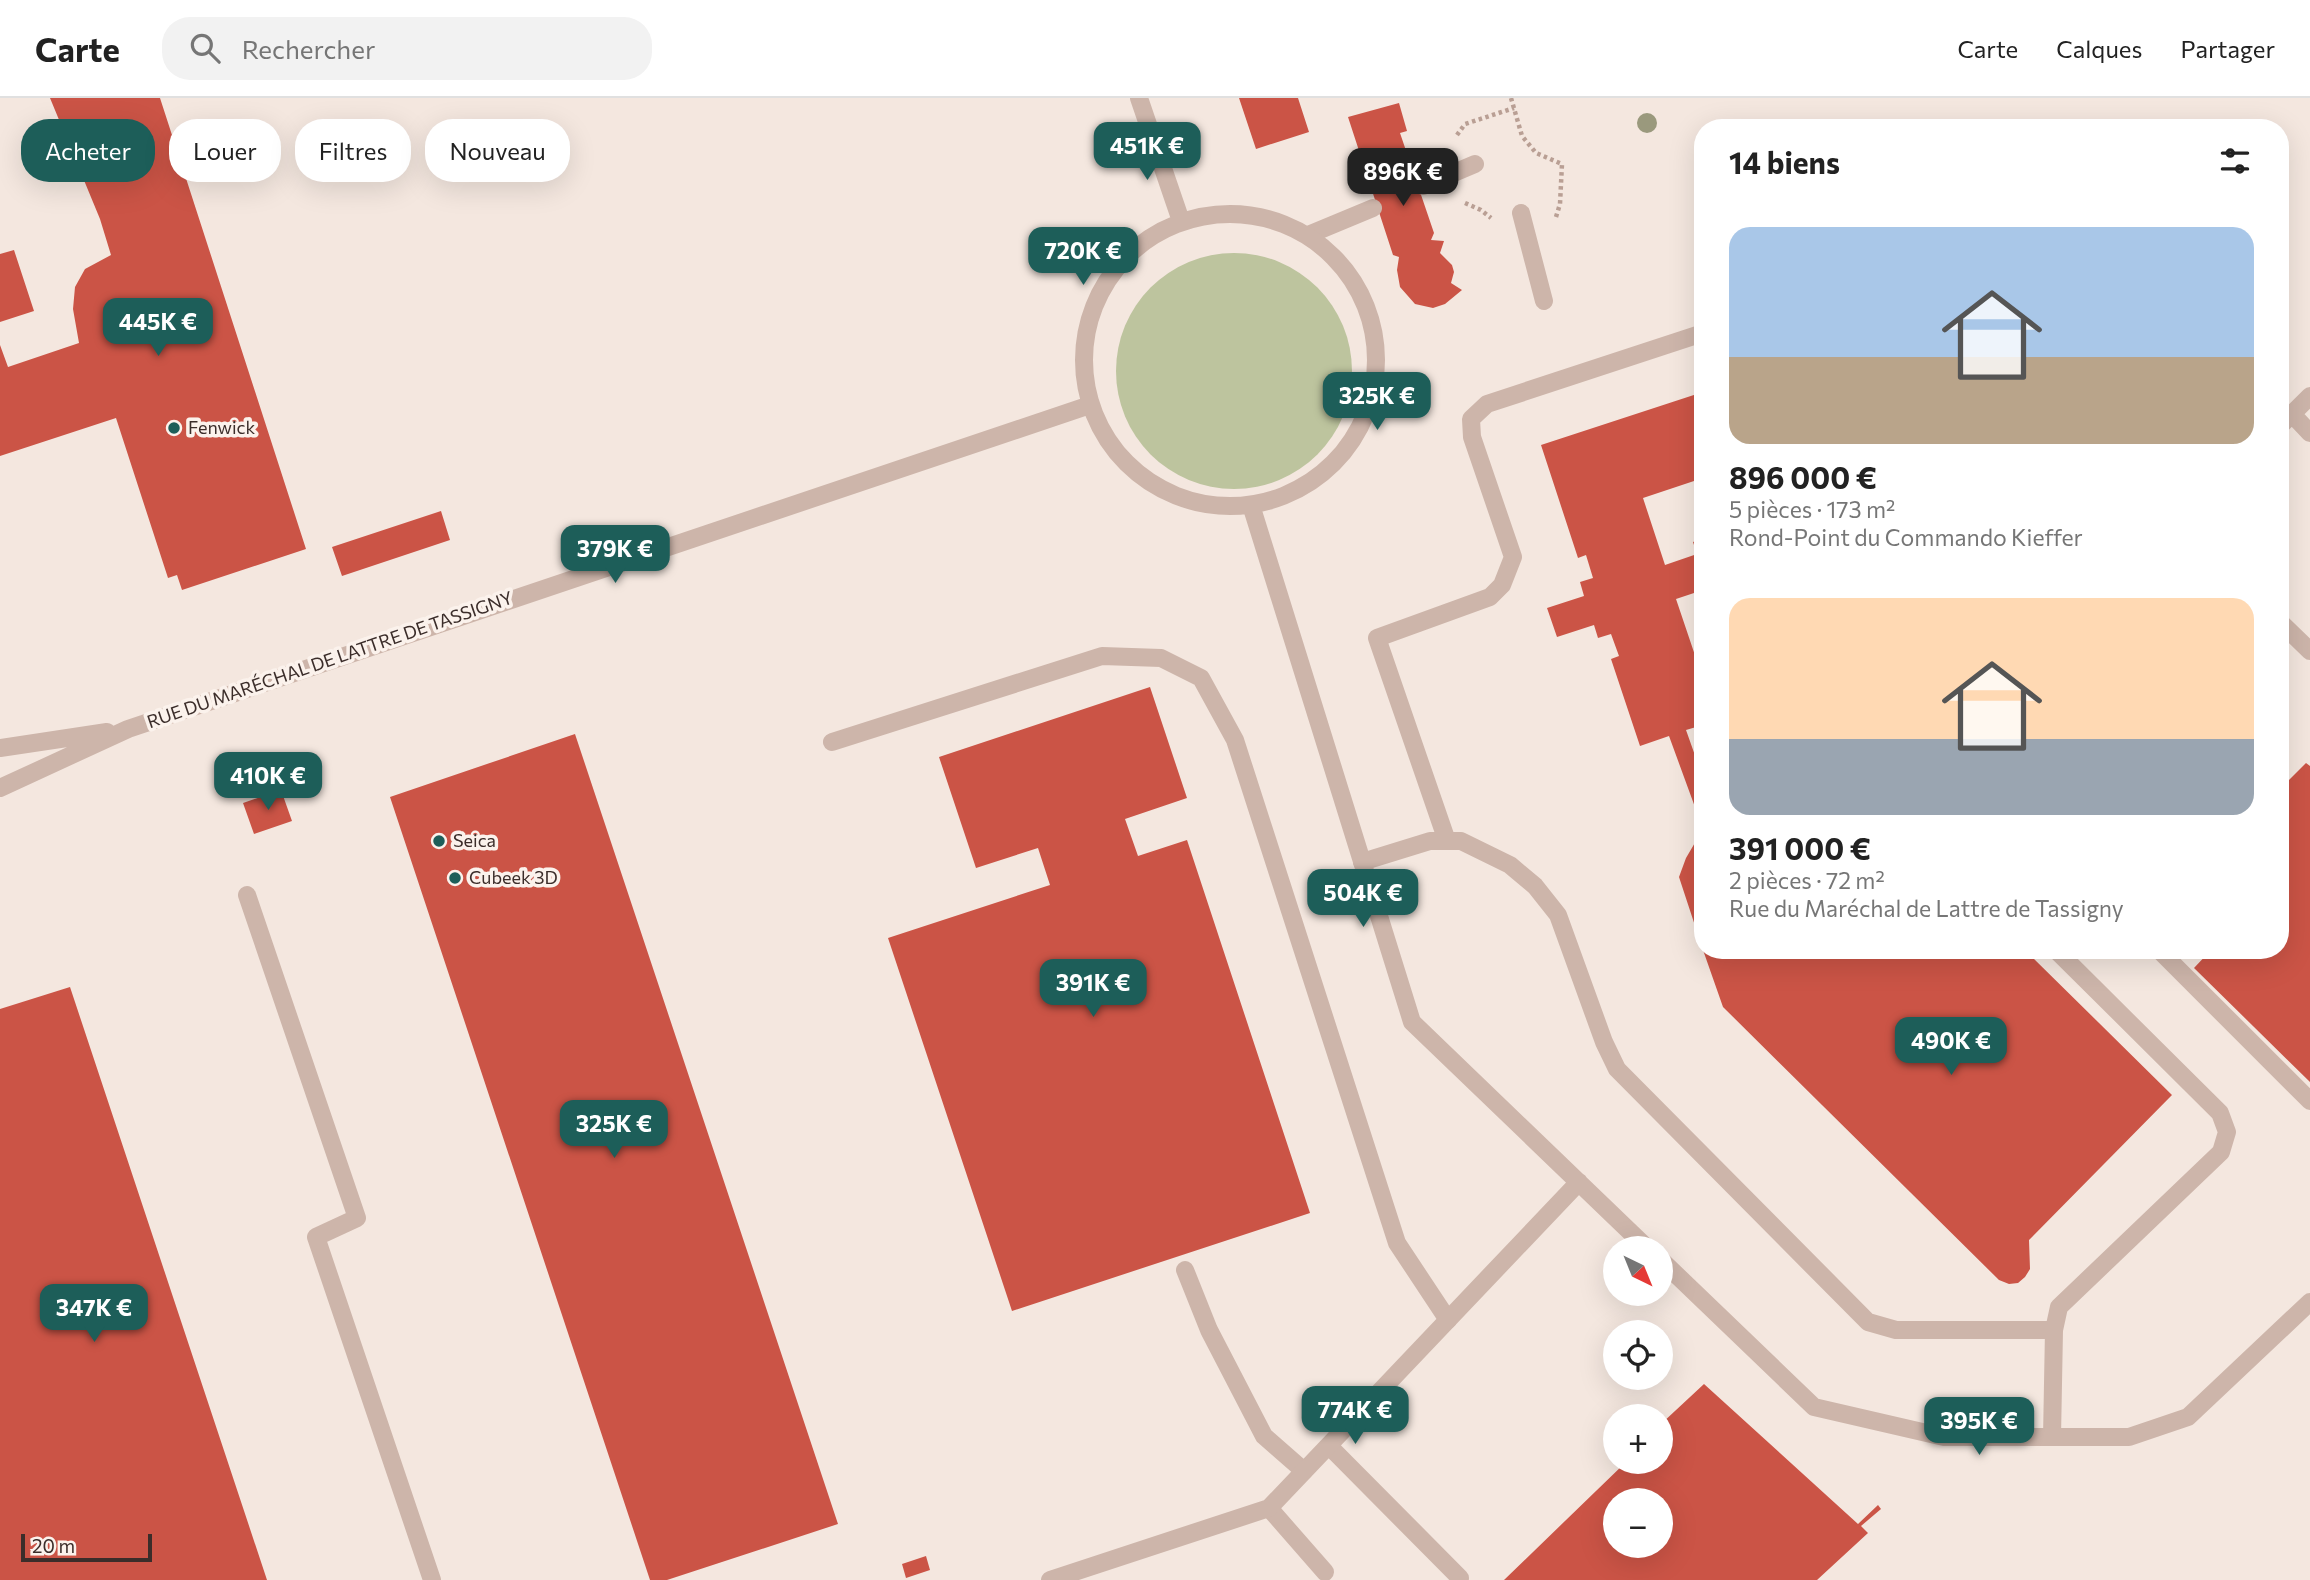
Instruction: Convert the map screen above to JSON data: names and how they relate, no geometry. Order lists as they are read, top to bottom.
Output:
{
  "streets": {
    "street": ["RUE DU MARÉCHAL DE LATTRE DE TASSIGNY"]
  },
  "places": ["Fenwick", "Seica", "Cubeek 3D"],
  "scale_bar": "20 m",
  "north": "bottom right",
  "page": {
    "header": "Carte",
    "search": "Rechercher",
    "nav": ["Carte", "Calques", "Partager"],
    "chip": [
      "Acheter",
      "Louer",
      "Filtres",
      "Nouveau"
    ],
    "heading": "14 biens",
    "price": [
      "451K €",
      "896K €",
      "720K €",
      "445K €",
      "325K €",
      "379K €",
      "410K €",
      "504K €",
      "391K €",
      "490K €",
      "325K €",
      "347K €",
      "774K €",
      "395K €"
    ],
    "list": [
      {
        "name": "896 000 €",
        "note": "5 pièces · 173 m² · Rond-Point du Commando Kieffer"
      },
      {
        "name": "391 000 €",
        "note": "2 pièces · 72 m² · Rue du Maréchal de Lattre de Tassigny"
      }
    ],
    "map_buttons": ["+", "−"],
    "scale": "20 m"
  }
}
